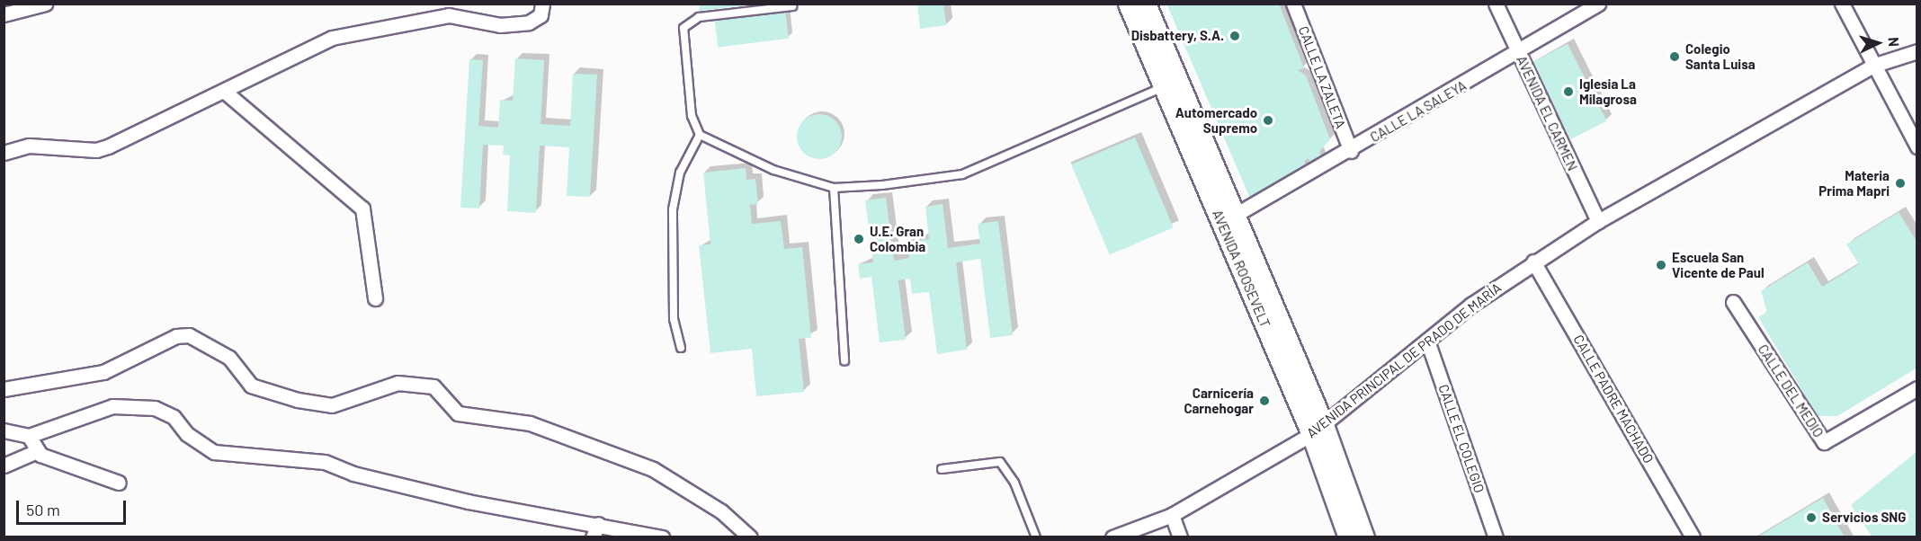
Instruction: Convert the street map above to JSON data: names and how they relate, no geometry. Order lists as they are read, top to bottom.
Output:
{
  "streets": {
    "street": [
      "CALLE LA ZALETA",
      "CALLE LA SALEYA",
      "AVENIDA EL CARMEN",
      "AVENIDA ROOSEVELT",
      "AVENIDA PRINCIPAL DE PRADO DE MARÍA",
      "CALLE DEL MEDIO",
      "CALLE PADRE MACHADO",
      "CALLE EL COLEGIO"
    ]
  },
  "crossings": [
    ["CALLE LA ZALETA", "CALLE LA SALEYA"],
    ["CALLE LA SALEYA", "AVENIDA EL CARMEN"],
    ["CALLE LA SALEYA", "AVENIDA ROOSEVELT"],
    ["AVENIDA EL CARMEN", "AVENIDA PRINCIPAL DE PRADO DE MARÍA"],
    ["AVENIDA ROOSEVELT", "AVENIDA PRINCIPAL DE PRADO DE MARÍA"],
    ["AVENIDA PRINCIPAL DE PRADO DE MARÍA", "CALLE PADRE MACHADO"],
    ["AVENIDA PRINCIPAL DE PRADO DE MARÍA", "CALLE EL COLEGIO"]
  ],
  "places": [
    "Disbattery, S.A.",
    "Colegio Santa Luisa",
    "Iglesia La Milagrosa",
    "Automercado Supremo",
    "Materia Prima Mapri",
    "U.E. Gran Colombia",
    "Escuela San Vicente de Paul",
    "Carnicería Carnehogar",
    "Servicios SNG"
  ],
  "scale_bar": "50 m",
  "north": "right"
}
